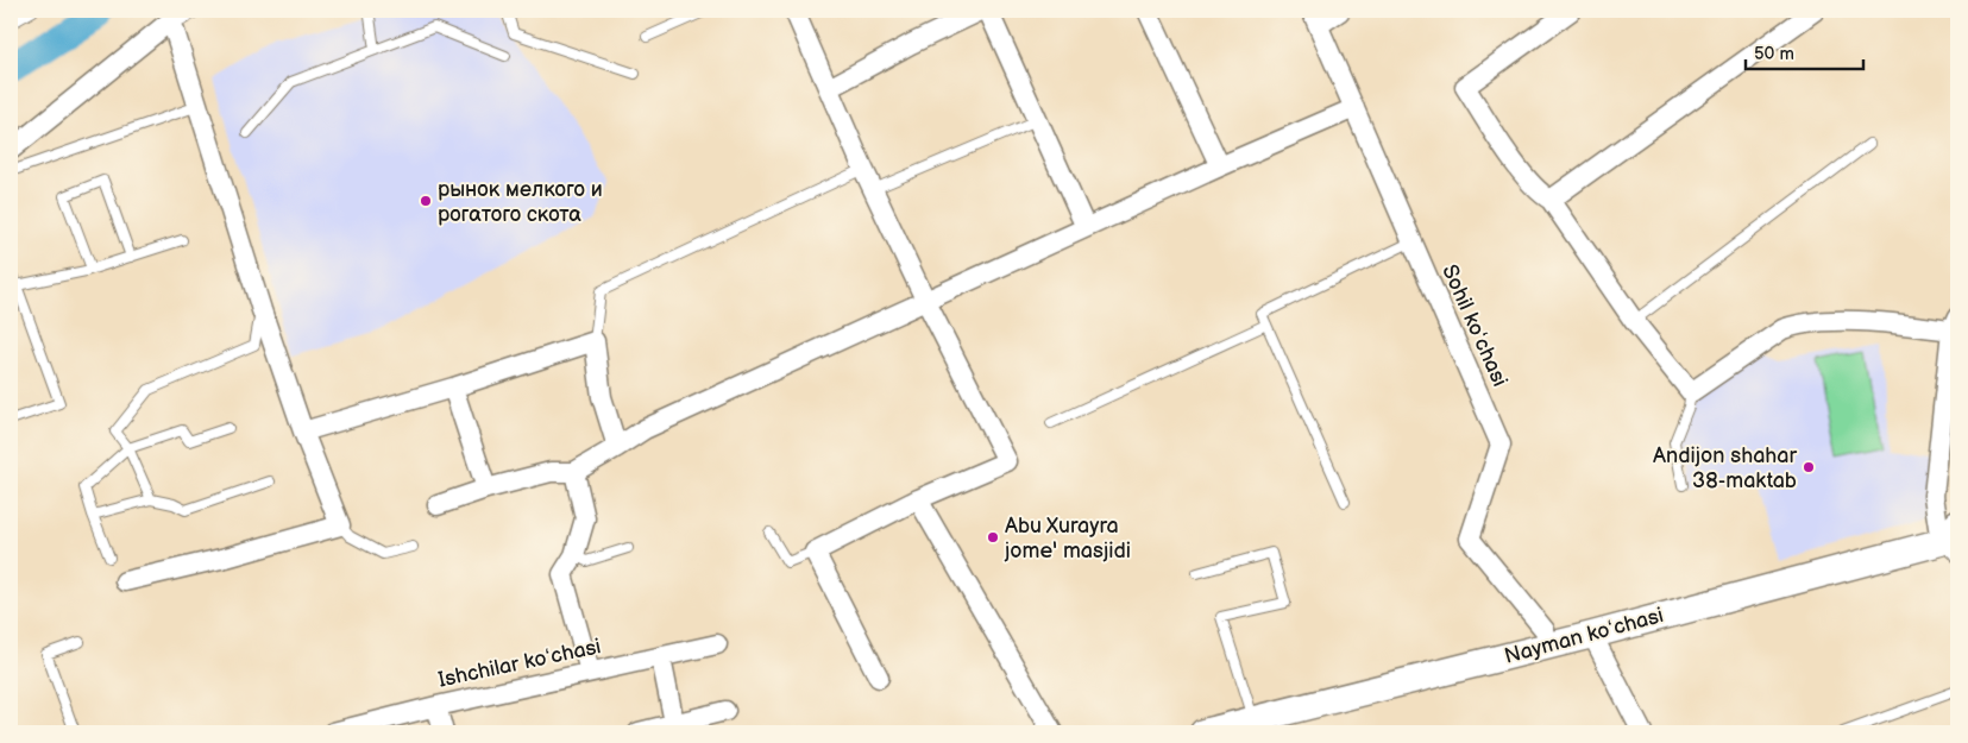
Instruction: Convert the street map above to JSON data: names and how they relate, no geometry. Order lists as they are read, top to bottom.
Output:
{
  "streets": {
    "main road": ["Nayman koʻchasi"],
    "street": ["Sohil koʻchasi", "Ishchilar koʻchasi"]
  },
  "crossings": [
    ["Sohil koʻchasi", "Nayman koʻchasi"]
  ],
  "places": ["рынок мелкого и рогатого скота", "Andijon shahar 38-maktab", "Abu Xurayra jome' masjidi"],
  "scale_bar": "50 m"
}
